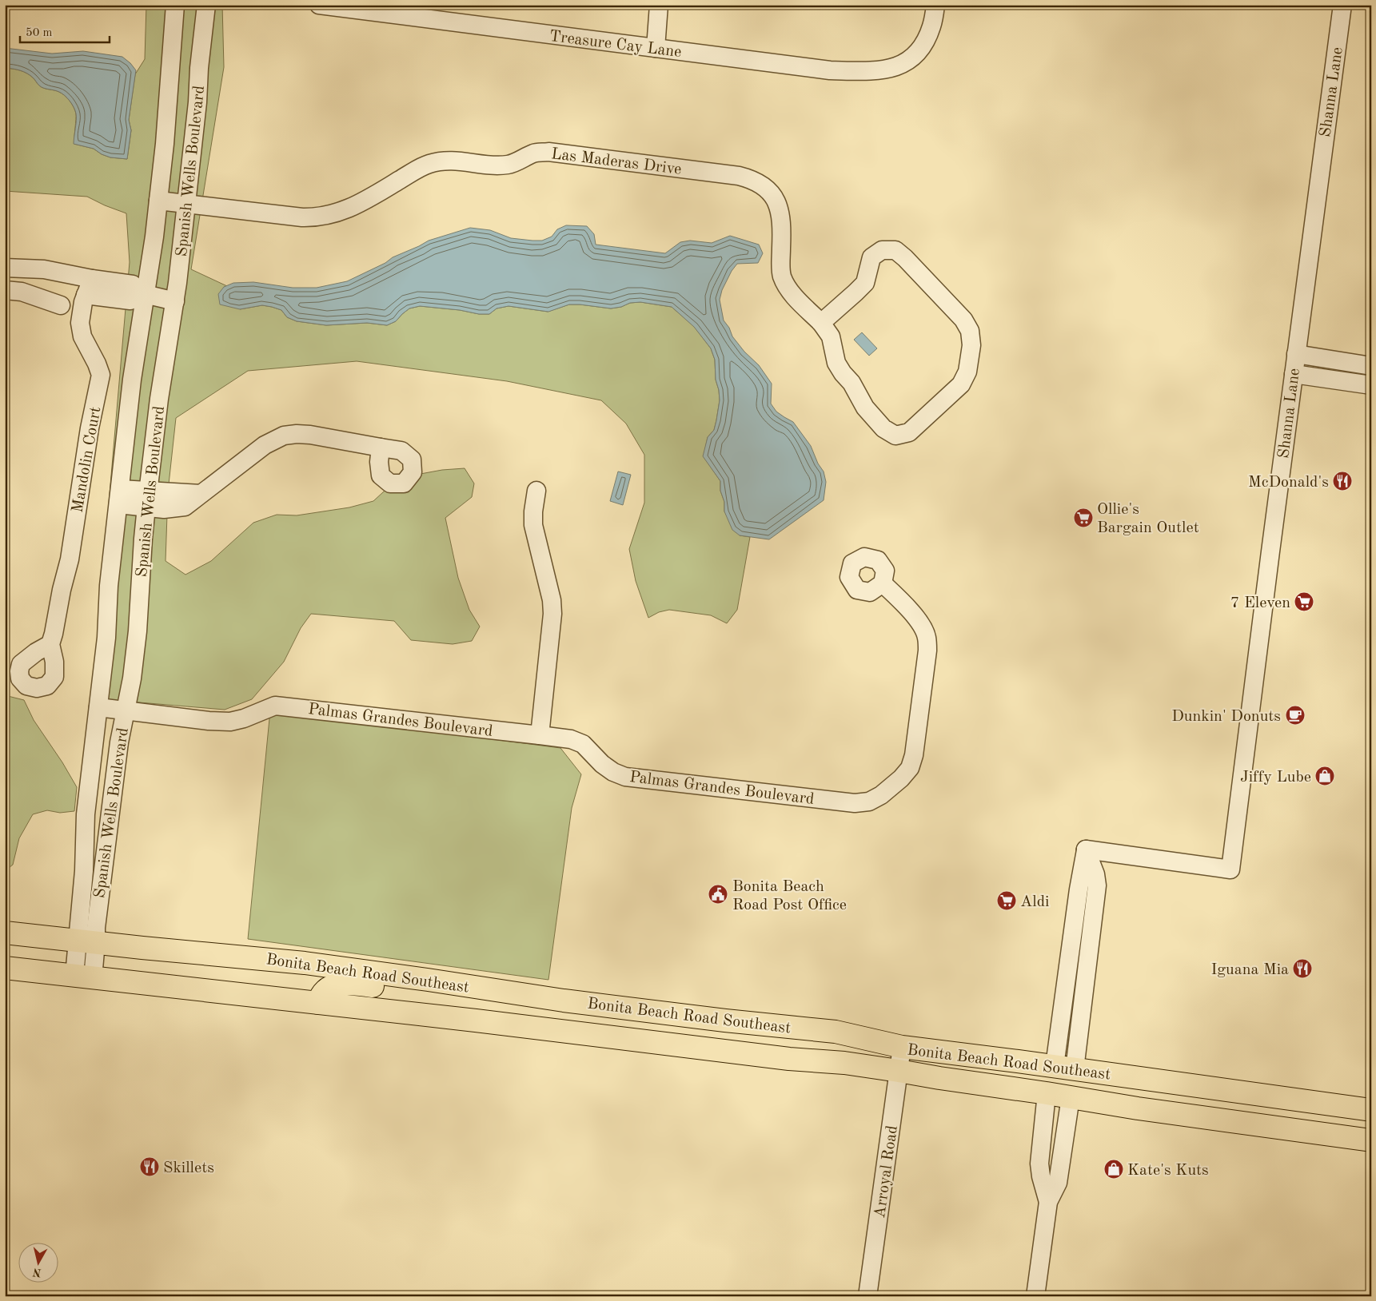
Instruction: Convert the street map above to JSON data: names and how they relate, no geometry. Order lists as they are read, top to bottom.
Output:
{
  "streets": {
    "main road": ["Bonita Beach Road Southeast"],
    "street": [
      "Treasure Cay Lane",
      "Shanna Lane",
      "Las Maderas Drive",
      "Spanish Wells Boulevard",
      "Mandolin Court",
      "Palmas Grandes Boulevard",
      "Arroyal Road"
    ]
  },
  "crossings": [
    ["Las Maderas Drive", "Spanish Wells Boulevard"],
    ["Spanish Wells Boulevard", "Palmas Grandes Boulevard"],
    ["Spanish Wells Boulevard", "Bonita Beach Road Southeast"],
    ["Bonita Beach Road Southeast", "Arroyal Road"]
  ],
  "places": {
    "restaurant": ["McDonald's", "Iguana Mia", "Skillets"],
    "supermarket": ["Ollie's Bargain Outlet", "7 Eleven", "Aldi"],
    "cafe": ["Dunkin' Donuts"],
    "shop": ["Jiffy Lube", "Kate's Kuts"],
    "public building": ["Bonita Beach Road Post Office"]
  },
  "scale_bar": "50 m",
  "north": "bottom"
}
